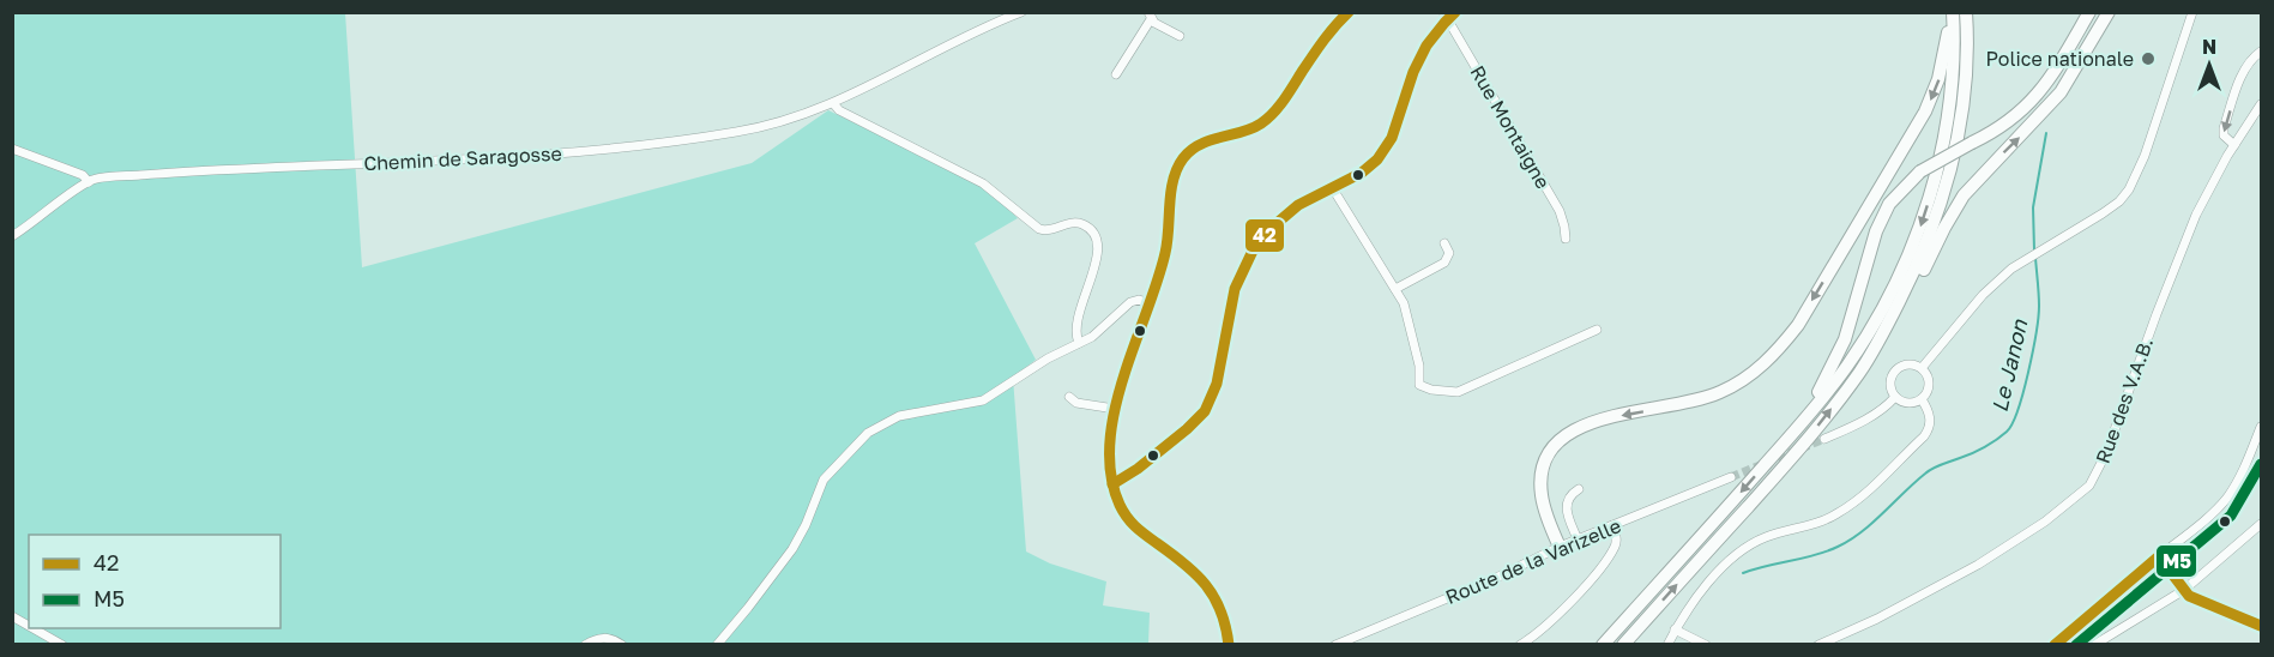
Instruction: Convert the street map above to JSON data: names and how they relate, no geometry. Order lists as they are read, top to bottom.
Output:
{
  "streets": {
    "street": [
      "Rue Montaigne",
      "Chemin de Saragosse",
      "Rue des V.A.B.",
      "Route de la Varizelle"
    ]
  },
  "water": ["Le Janon"],
  "places": ["Police nationale"],
  "lines": ["transit line 42", "transit line M5"],
  "legend": ["42", "M5"],
  "north": "top"
}
